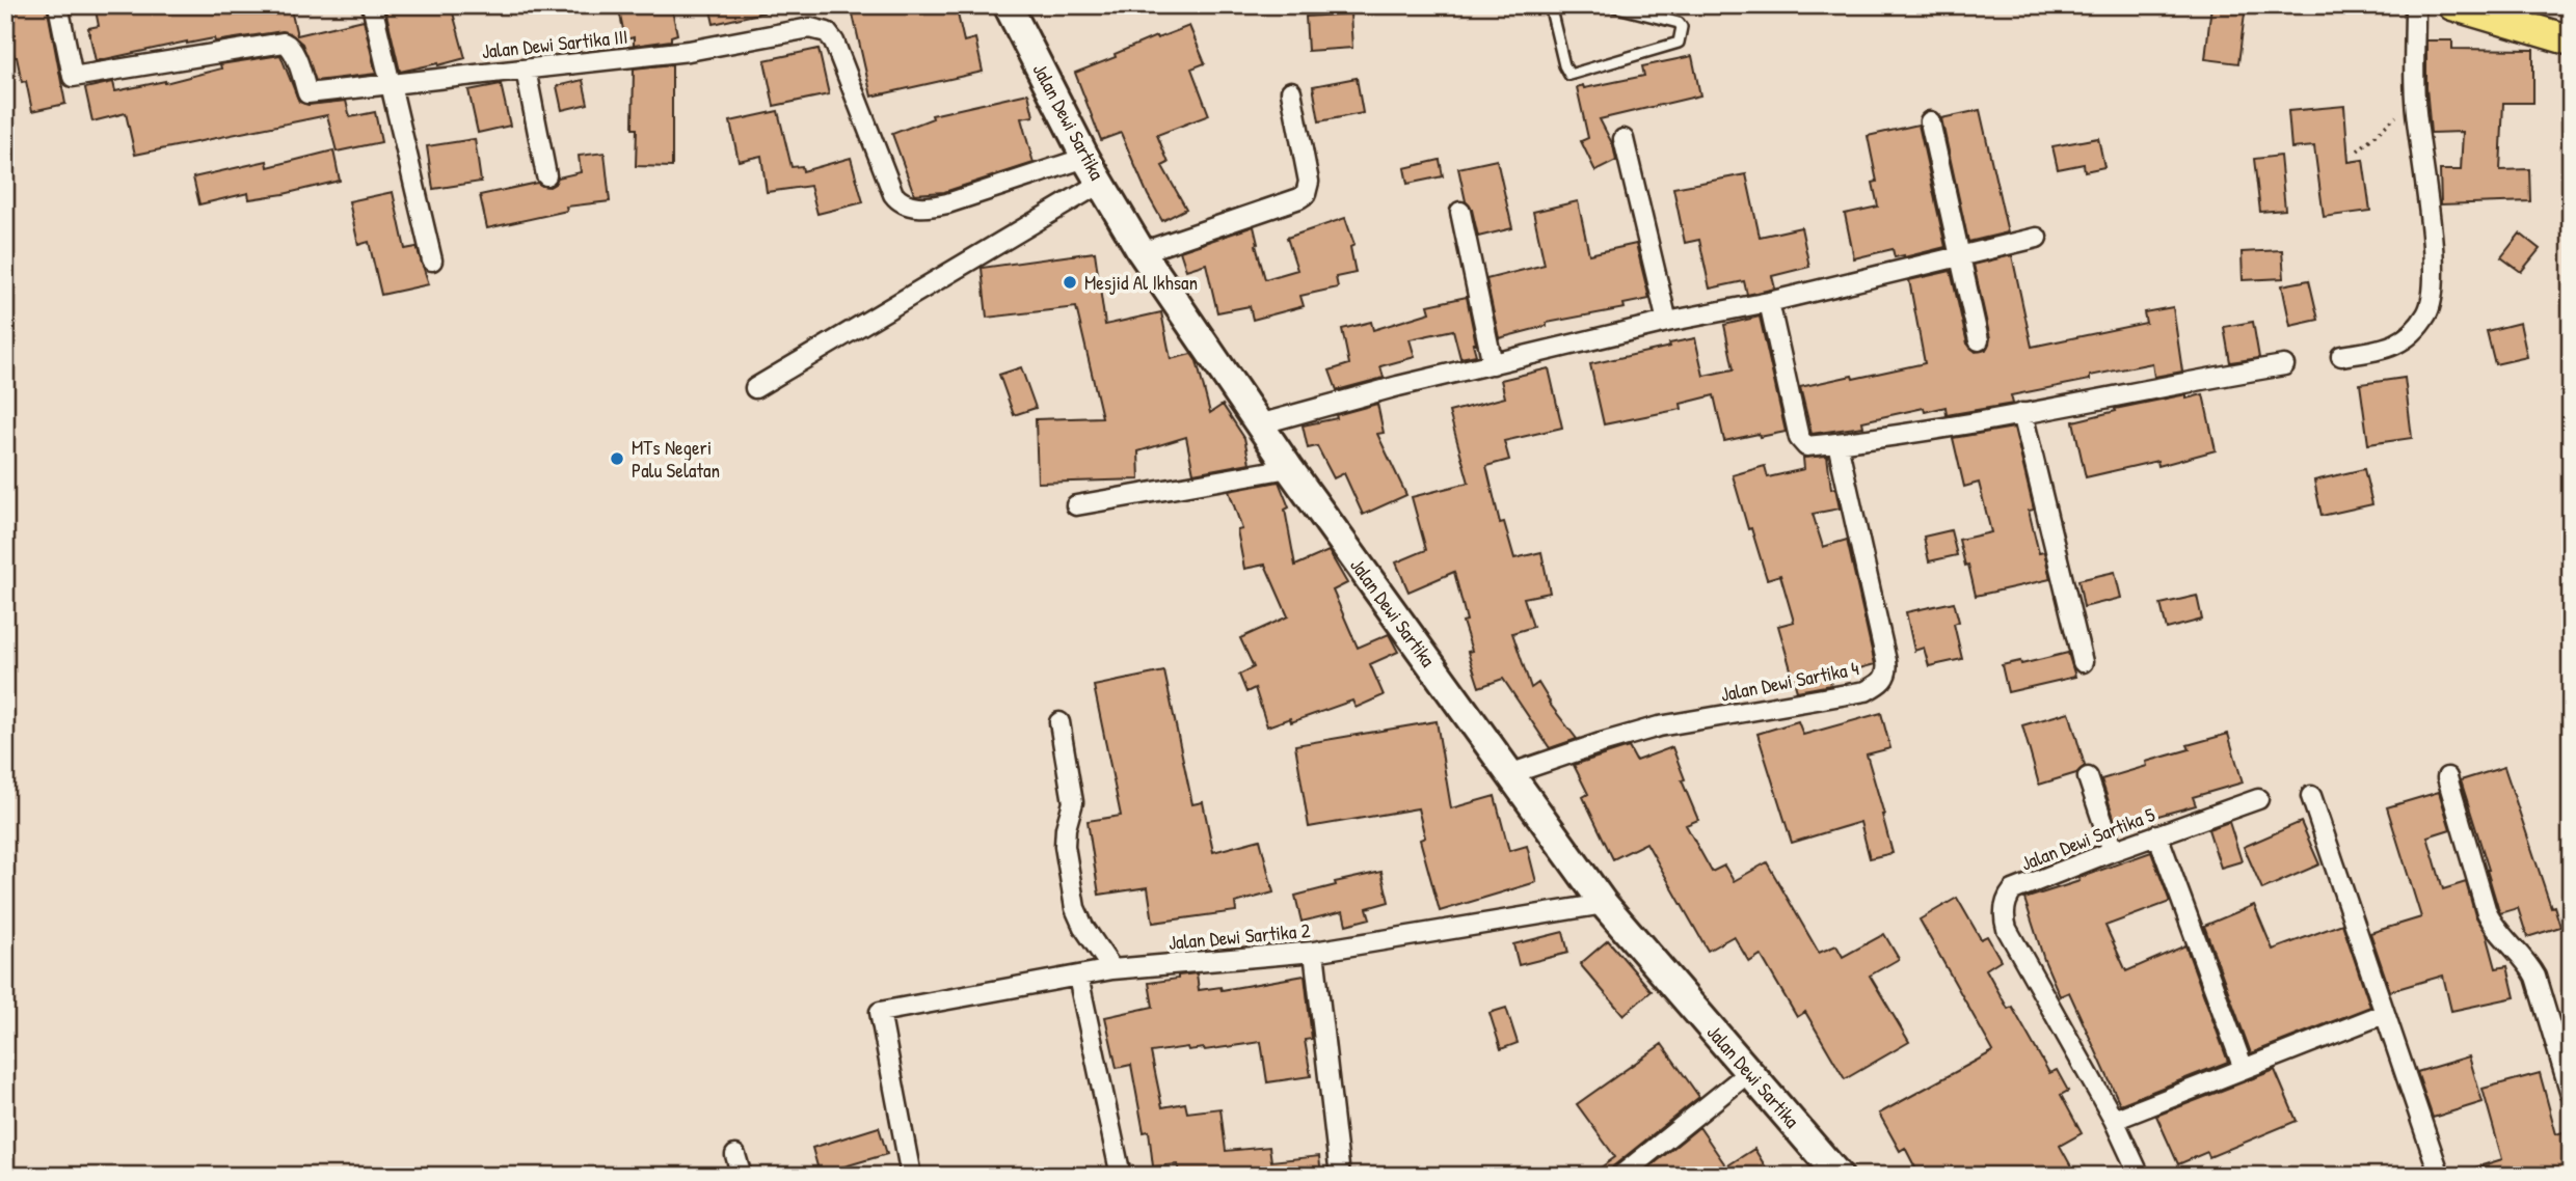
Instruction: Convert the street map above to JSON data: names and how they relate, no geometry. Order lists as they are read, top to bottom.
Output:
{
  "streets": {
    "main road": ["Jalan Dewi Sartika"],
    "street": [
      "Jalan Dewi Sartika III",
      "Jalan Dewi Sartika 4",
      "Jalan Dewi Sartika 5",
      "Jalan Dewi Sartika 2"
    ]
  },
  "crossings": [
    ["Jalan Dewi Sartika III", "Jalan Dewi Sartika"],
    ["Jalan Dewi Sartika", "Jalan Dewi Sartika 4"],
    ["Jalan Dewi Sartika", "Jalan Dewi Sartika 2"]
  ],
  "places": ["Mesjid Al Ikhsan", "MTs Negeri Palu Selatan"]
}
